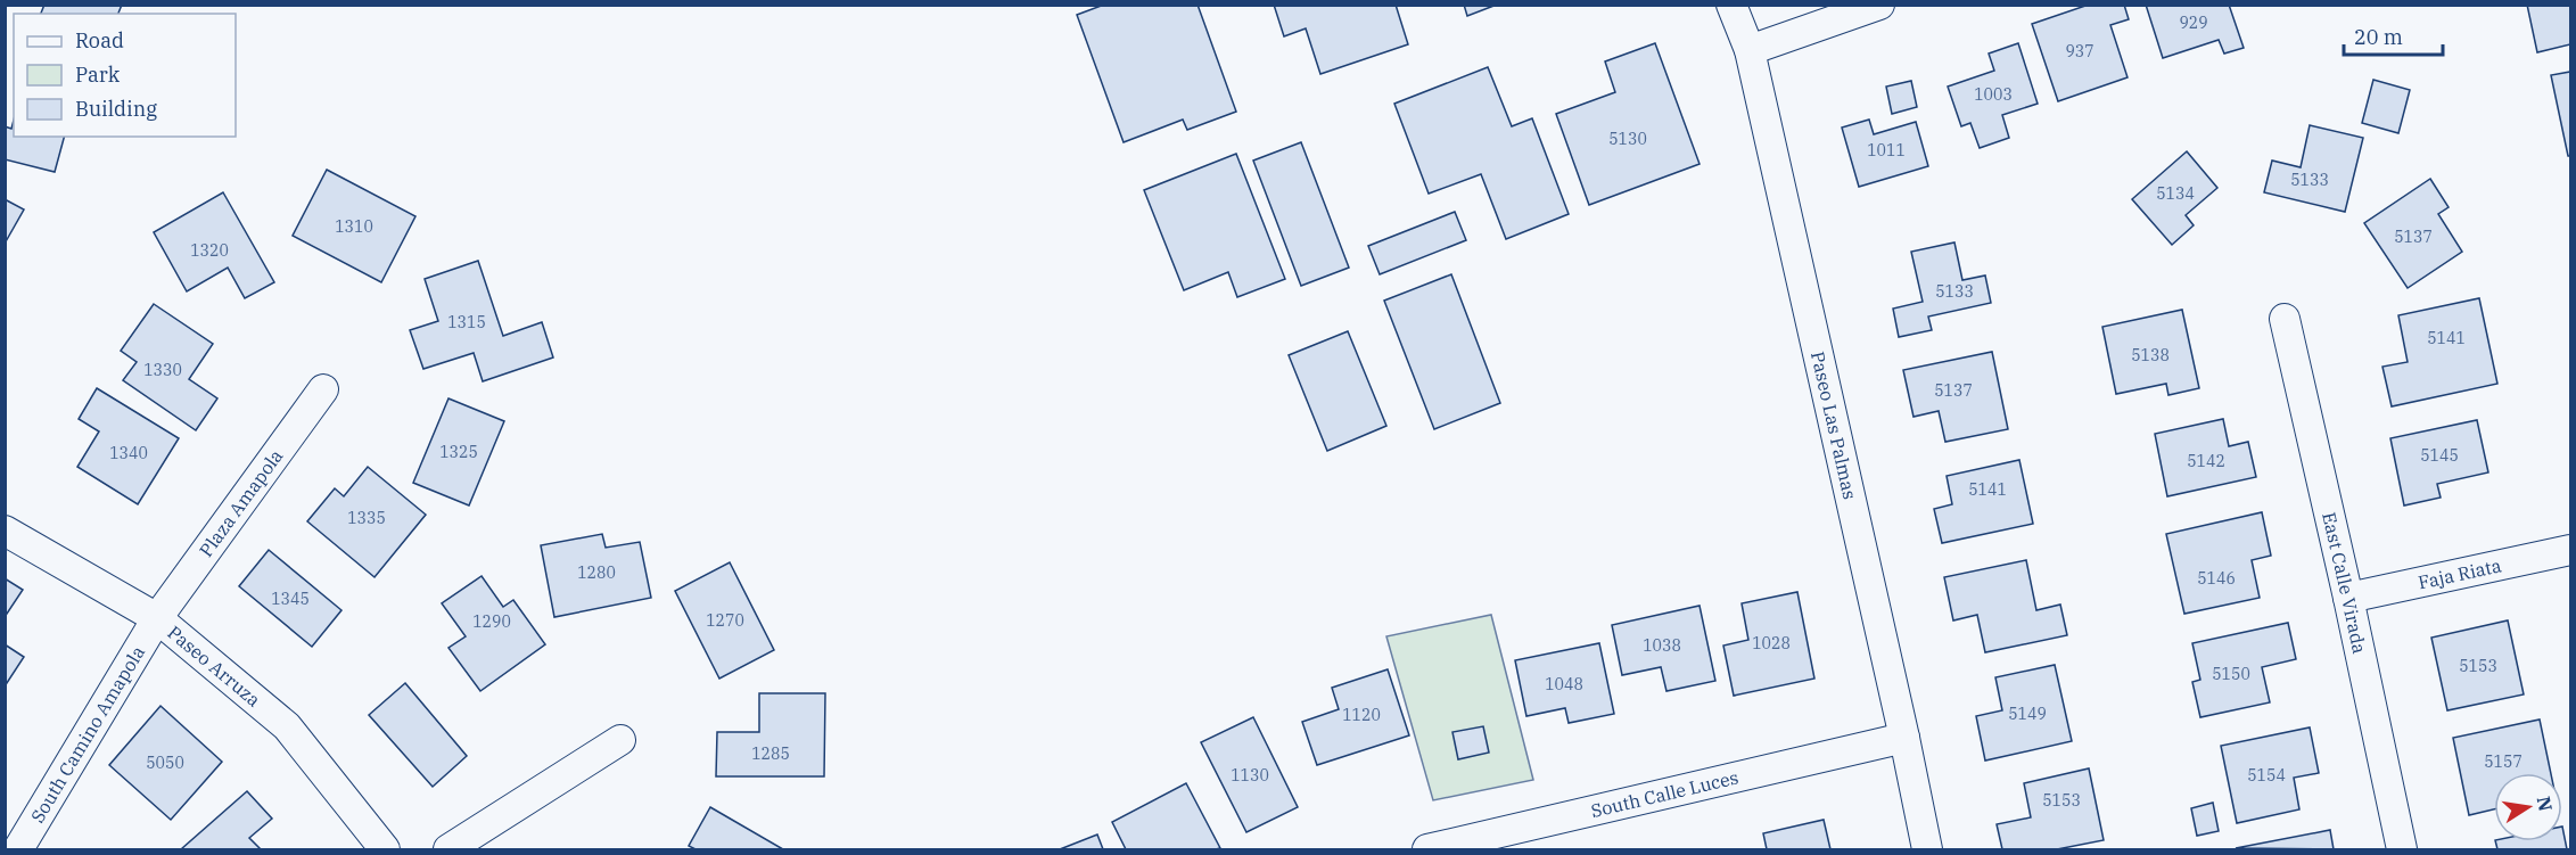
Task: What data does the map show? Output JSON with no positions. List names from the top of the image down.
{
  "streets": {
    "street": [
      "Paseo Las Palmas",
      "Plaza Amapola",
      "Faja Riata",
      "East Calle Virada",
      "Paseo Arruza",
      "South Camino Amapola",
      "South Calle Luces"
    ]
  },
  "crossings": [
    ["Paseo Las Palmas", "South Calle Luces"],
    ["Plaza Amapola", "Paseo Arruza"],
    ["Plaza Amapola", "South Camino Amapola"],
    ["Faja Riata", "East Calle Virada"],
    ["Paseo Arruza", "South Camino Amapola"]
  ],
  "house_numbers": [
    "929",
    "937",
    "1003",
    "5130",
    "1011",
    "5133",
    "5134",
    "1310",
    "5137",
    "1320",
    "5133",
    "1315",
    "5141",
    "5138",
    "1330",
    "5137",
    "1325",
    "1340",
    "5145",
    "5142",
    "5141",
    "1335",
    "1280",
    "5146",
    "1345",
    "1270",
    "1290",
    "1028",
    "1038",
    "5153",
    "5150",
    "1048",
    "5149",
    "1120",
    "1285",
    "5157",
    "5050",
    "1130",
    "5154",
    "5153"
  ],
  "legend": ["Road", "Park", "Building"],
  "scale_bar": "20 m",
  "north": "right"
}
